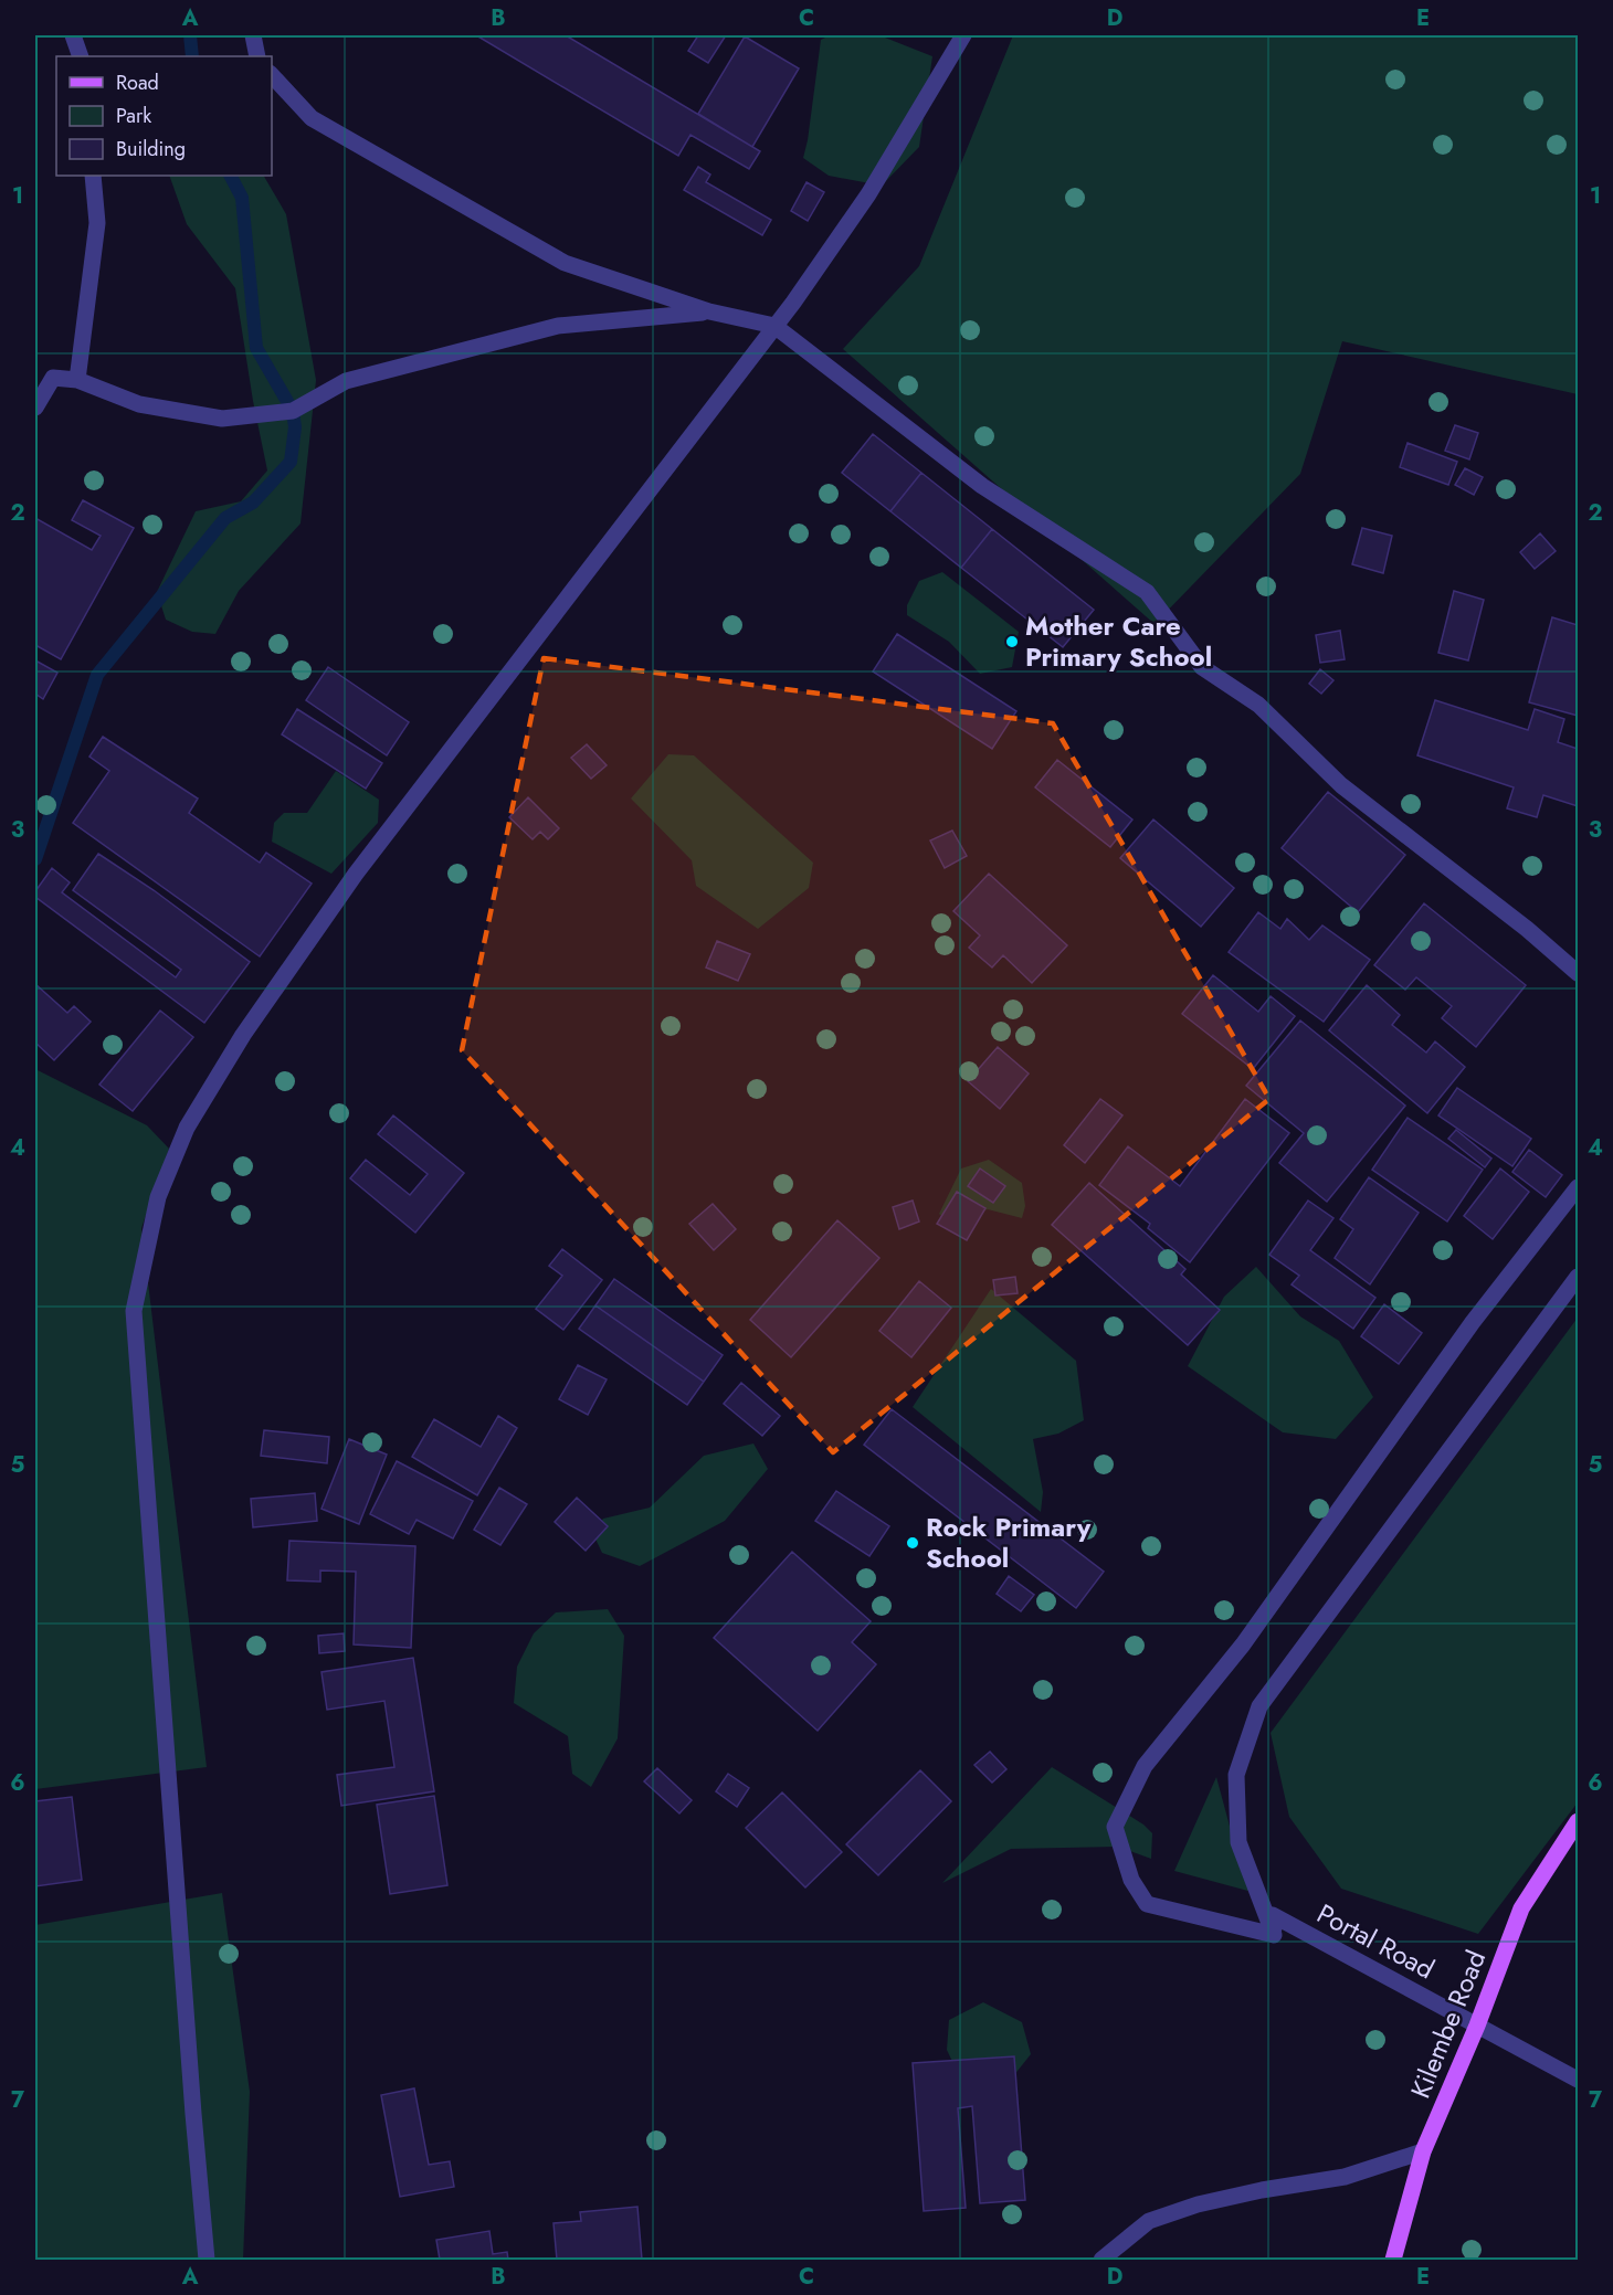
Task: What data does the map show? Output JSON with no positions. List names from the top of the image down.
{
  "streets": {
    "main road": ["Kilembe Road"],
    "street": ["Portal Road"]
  },
  "crossings": [
    ["Portal Road", "Kilembe Road"]
  ],
  "places": ["Mother Care Primary School", "Rock Primary School"],
  "legend": ["Road", "Park", "Building"],
  "grid": {
    "columns": [
      "A",
      "B",
      "C",
      "D",
      "E"
    ],
    "rows": [
      "1",
      "2",
      "3",
      "4",
      "5",
      "6",
      "7"
    ]
  }
}
